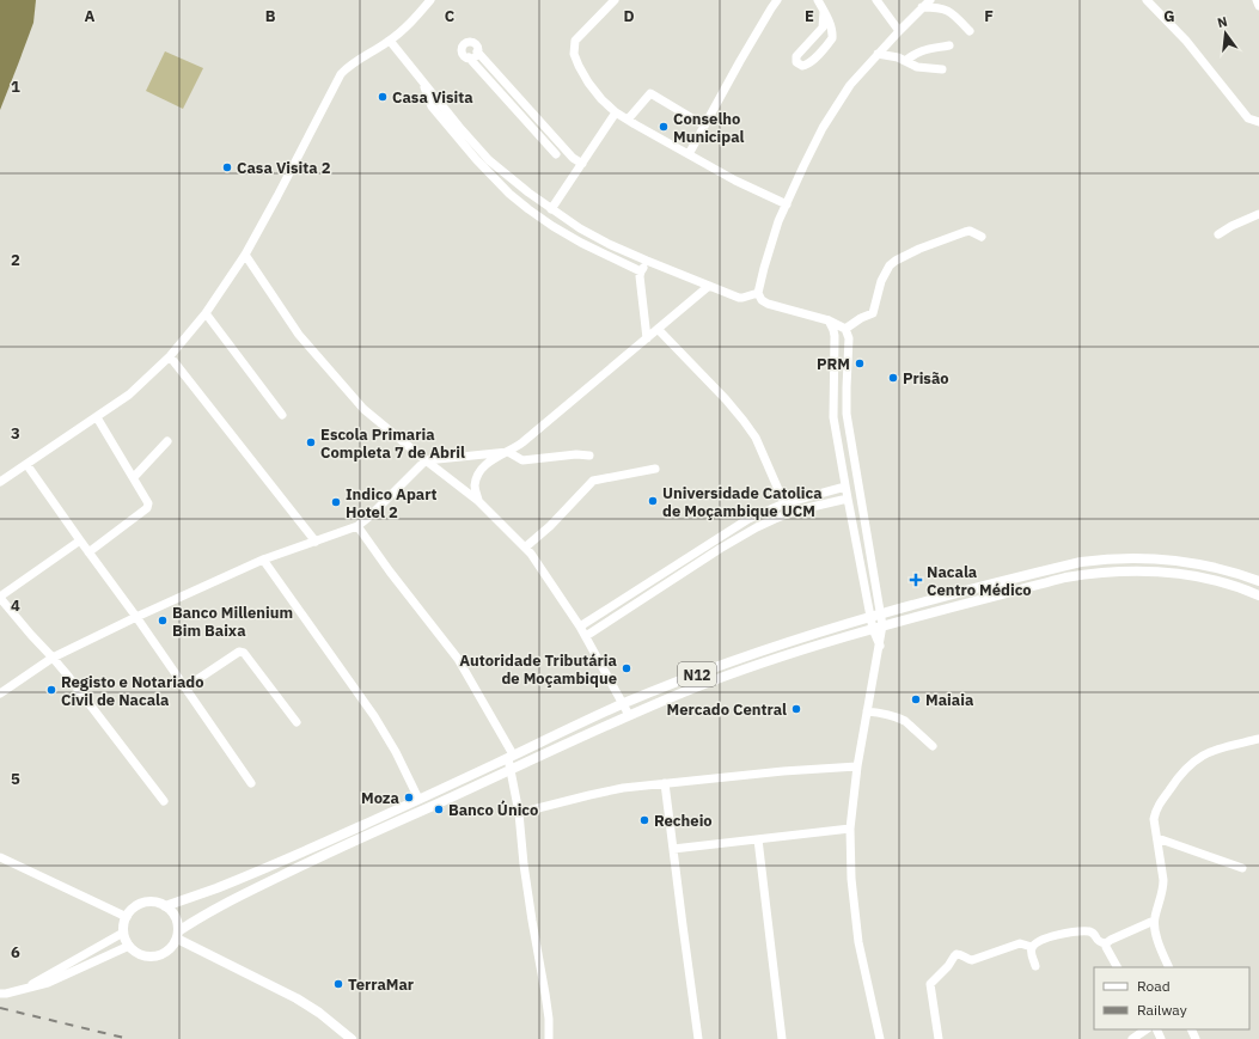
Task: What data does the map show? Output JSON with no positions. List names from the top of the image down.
{
  "streets": {
    "main road": ["N12"]
  },
  "places": {
    "other": [
      "Casa Visita",
      "Conselho Municipal",
      "Casa Visita 2",
      "PRM",
      "Prisão",
      "Escola Primaria Completa 7 de Abril",
      "Universidade Catolica de Moçambique UCM",
      "Indico Apart Hotel 2",
      "Banco Millenium Bim Baixa",
      "Autoridade Tributária de Moçambique",
      "Registo e Notariado Civil de Nacala",
      "Maiaia",
      "Mercado Central",
      "Moza",
      "Banco Único",
      "Recheio",
      "TerraMar"
    ],
    "health": ["Nacala Centro Médico"]
  },
  "legend": ["Road", "Railway"],
  "north": "top",
  "grid": {
    "columns": [
      "A",
      "B",
      "C",
      "D",
      "E",
      "F",
      "G"
    ],
    "rows": [
      "1",
      "2",
      "3",
      "4",
      "5",
      "6"
    ]
  }
}
